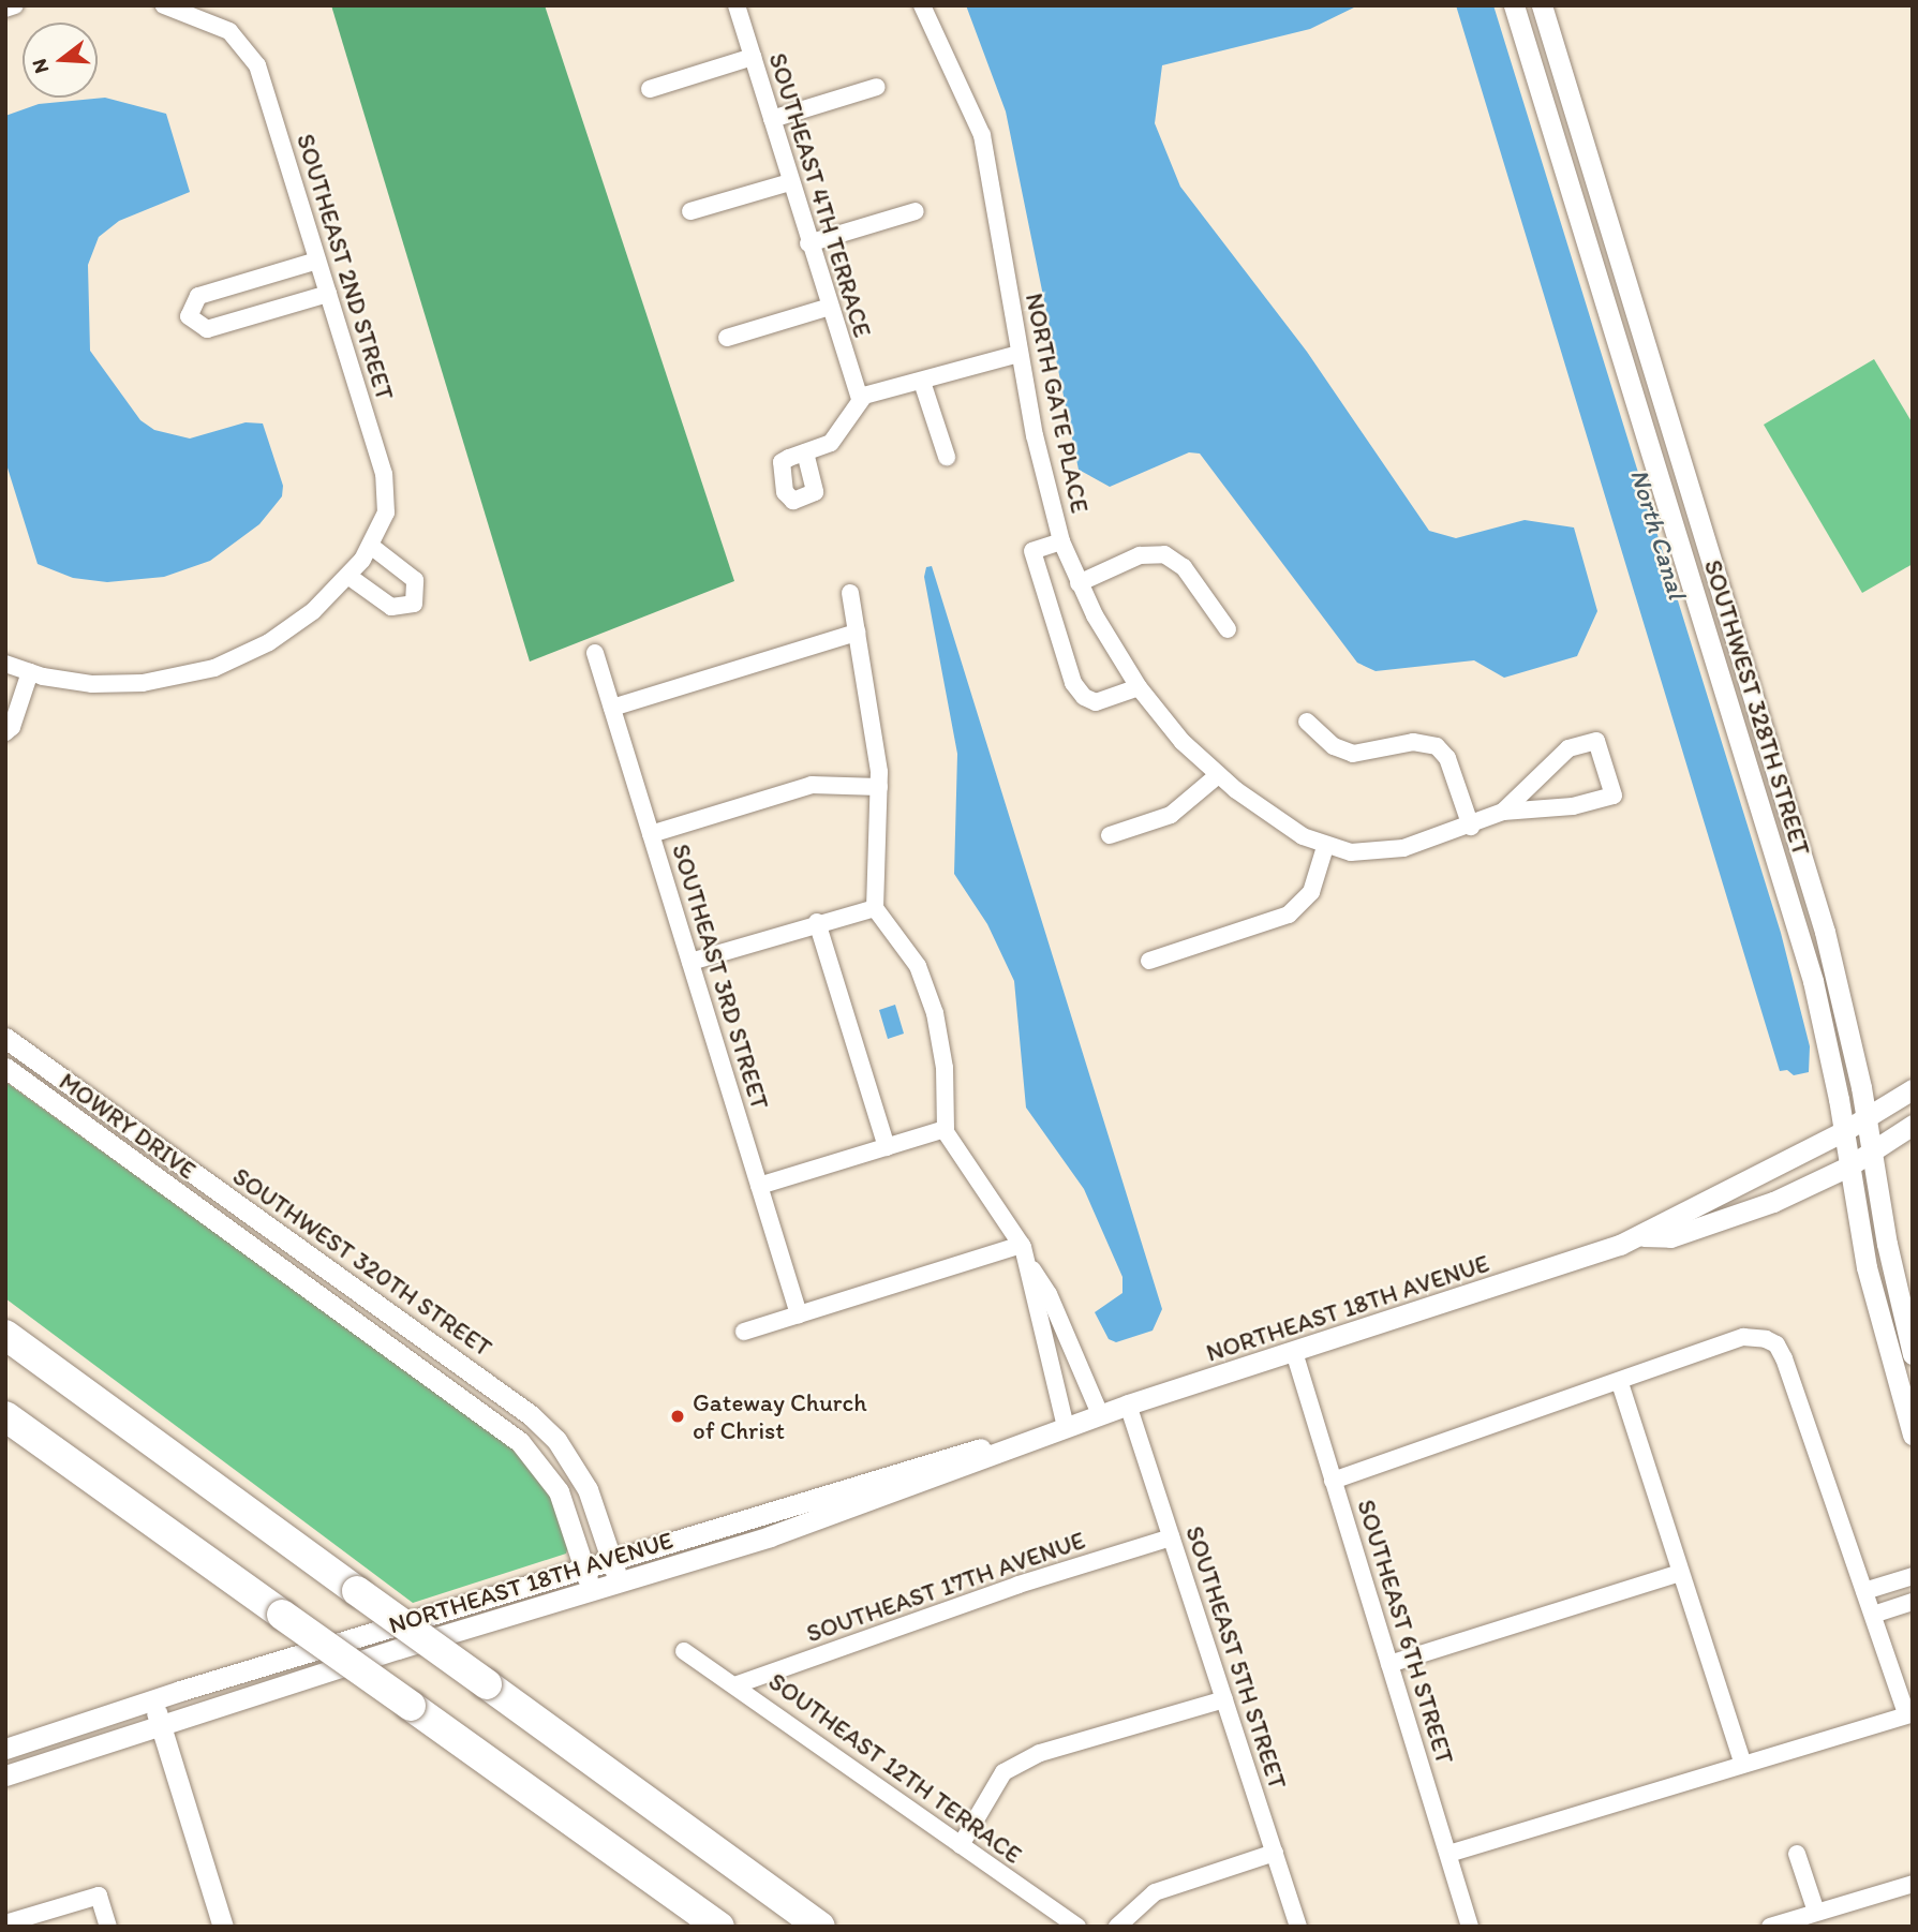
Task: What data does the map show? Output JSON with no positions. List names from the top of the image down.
{
  "streets": {
    "street": [
      "SOUTHEAST 4TH TERRACE",
      "SOUTHEAST 2ND STREET",
      "NORTH GATE PLACE",
      "SOUTHWEST 328TH STREET",
      "SOUTHEAST 3RD STREET",
      "MOWRY DRIVE",
      "SOUTHWEST 320TH STREET",
      "NORTHEAST 18TH AVENUE",
      "SOUTHEAST 17TH AVENUE",
      "SOUTHEAST 6TH STREET",
      "SOUTHEAST 5TH STREET",
      "SOUTHEAST 12TH TERRACE"
    ]
  },
  "crossings": [
    ["SOUTHWEST 328TH STREET", "NORTHEAST 18TH AVENUE"],
    ["MOWRY DRIVE", "NORTHEAST 18TH AVENUE"],
    ["SOUTHWEST 320TH STREET", "NORTHEAST 18TH AVENUE"],
    ["NORTHEAST 18TH AVENUE", "SOUTHEAST 6TH STREET"],
    ["NORTHEAST 18TH AVENUE", "SOUTHEAST 5TH STREET"],
    ["SOUTHEAST 17TH AVENUE", "SOUTHEAST 5TH STREET"],
    ["SOUTHEAST 17TH AVENUE", "SOUTHEAST 12TH TERRACE"]
  ],
  "water": ["North Canal"],
  "places": ["Gateway Church of Christ"],
  "north": "left"
}
